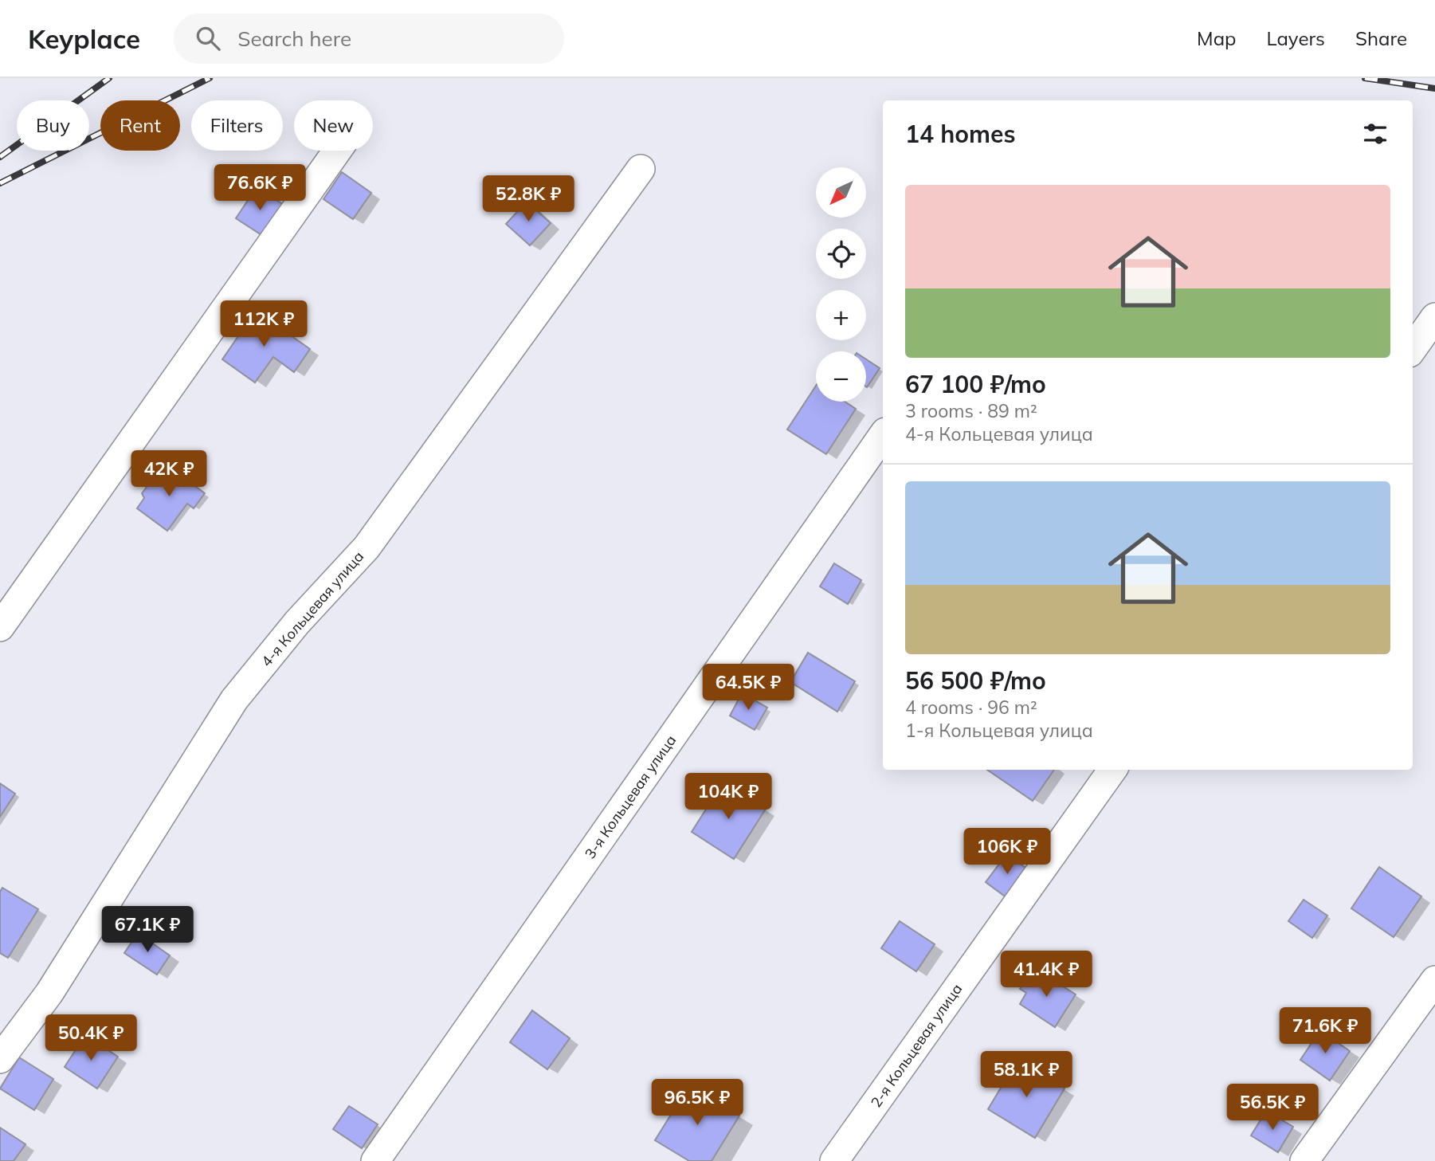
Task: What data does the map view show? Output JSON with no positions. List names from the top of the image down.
{
  "streets": {
    "street": ["4-я Кольцевая улица", "3-я Кольцевая улица", "2-я Кольцевая улица"]
  },
  "north": "bottom left",
  "page": {
    "header": "Keyplace",
    "search": "Search here",
    "nav": ["Map", "Layers", "Share"],
    "chip": [
      "Buy",
      "Rent",
      "Filters",
      "New"
    ],
    "heading": "14 homes",
    "price": [
      "76.6K ₽",
      "52.8K ₽",
      "112K ₽",
      "42K ₽",
      "64.5K ₽",
      "104K ₽",
      "106K ₽",
      "67.1K ₽",
      "41.4K ₽",
      "71.6K ₽",
      "50.4K ₽",
      "58.1K ₽",
      "96.5K ₽",
      "56.5K ₽"
    ],
    "map_buttons": ["+", "−"],
    "list": [
      {
        "name": "67 100 ₽/mo",
        "note": "3 rooms · 89 m² · 4-я Кольцевая улица"
      },
      {
        "name": "56 500 ₽/mo",
        "note": "4 rooms · 96 m² · 1-я Кольцевая улица"
      }
    ]
  }
}
